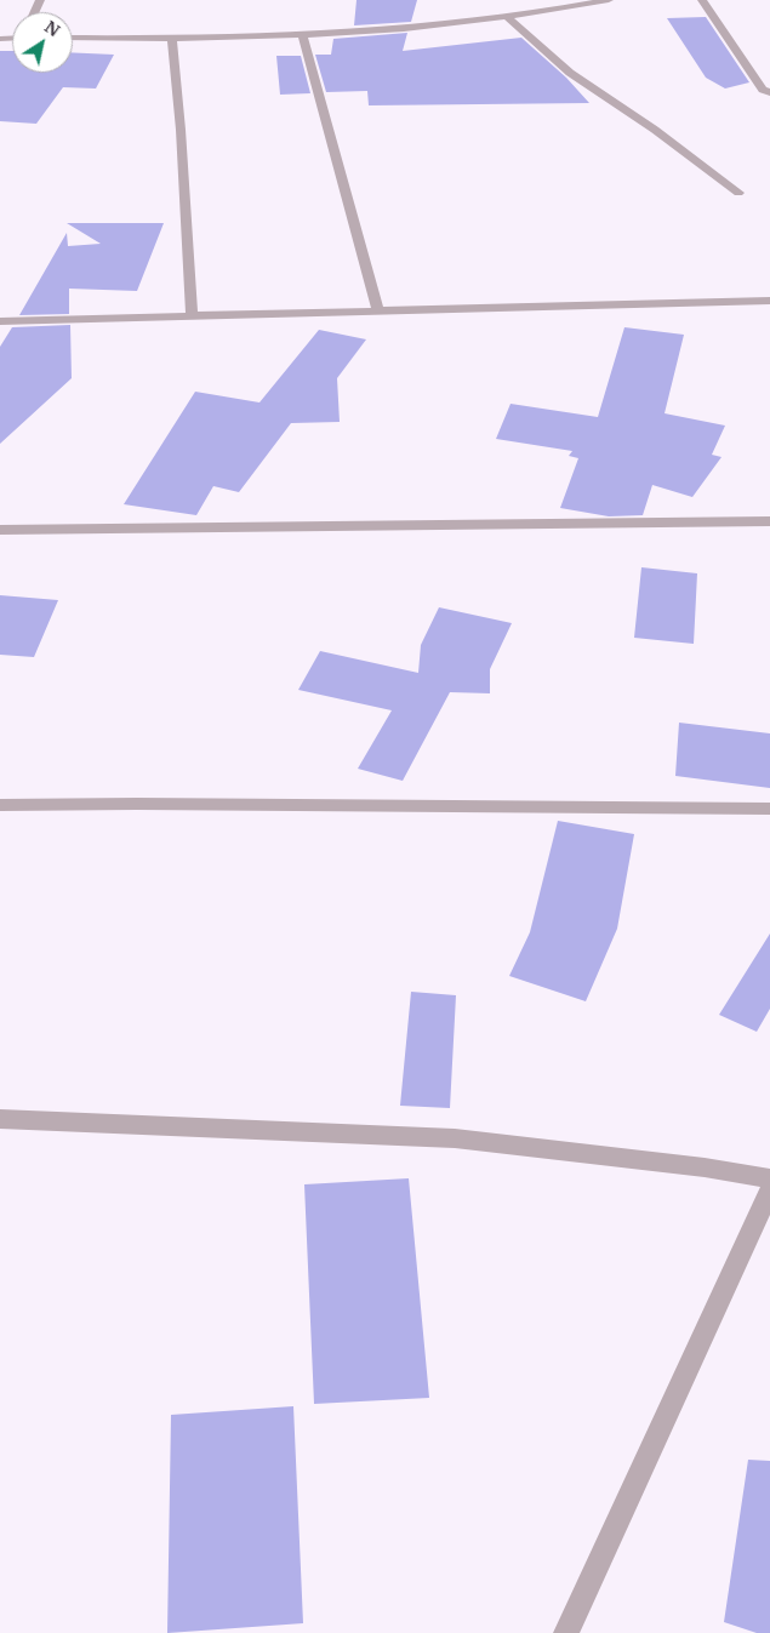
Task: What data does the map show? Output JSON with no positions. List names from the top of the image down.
{
  "north": "top right"
}
